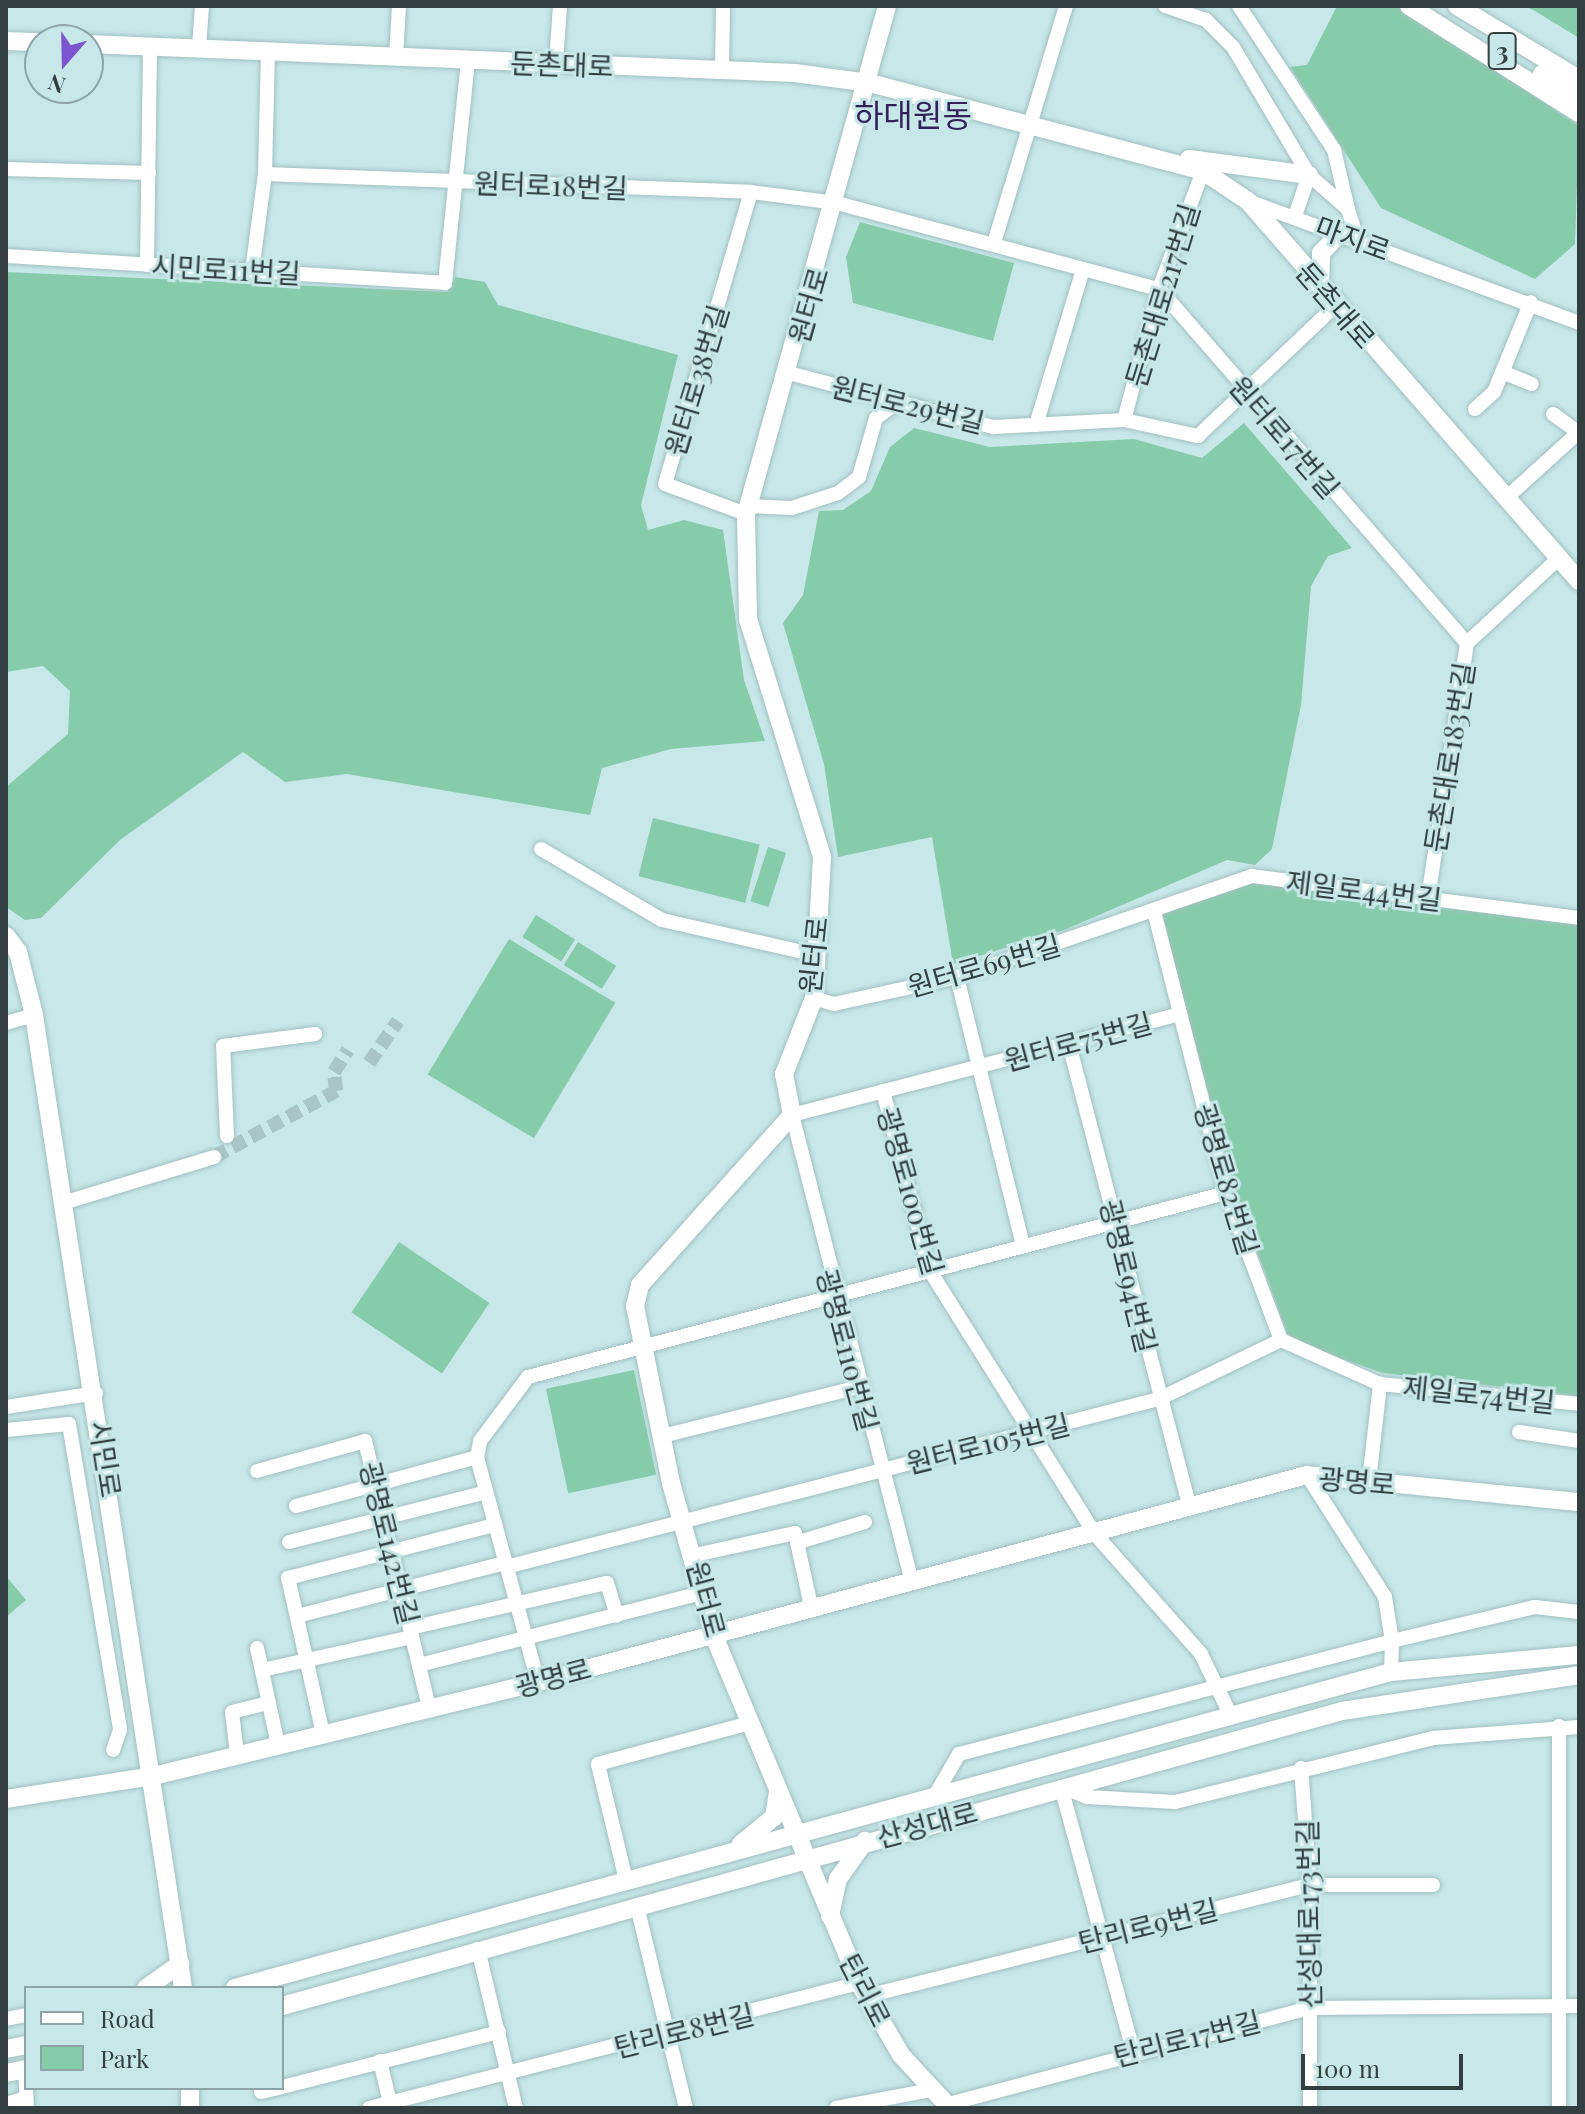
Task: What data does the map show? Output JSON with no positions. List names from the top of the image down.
{
  "streets": {
    "main road": [
      "3",
      "둔촌대로",
      "원터로",
      "시민로",
      "광명로",
      "산성대로",
      "탄리로"
    ],
    "street": [
      "원터로18번길",
      "마지로",
      "시민로11번길",
      "둔촌대로217번길",
      "원터로38번길",
      "원터로29번길",
      "원터로17번길",
      "둔촌대로183번길",
      "제일로44번길",
      "원터로69번길",
      "원터로75번길",
      "광명로82번길",
      "광명로100번길",
      "광명로94번길",
      "광명로110번길",
      "제일로74번길",
      "원터로105번길",
      "광명로142번길",
      "산성대로173번길",
      "탄리로9번길",
      "탄리로8번길",
      "탄리로17번길"
    ]
  },
  "crossings": [
    ["둔촌대로", "둔촌대로217번길"],
    ["둔촌대로", "원터로"],
    ["둔촌대로", "둔촌대로183번길"],
    ["원터로18번길", "시민로11번길"],
    ["원터로18번길", "원터로"],
    ["원터로18번길", "원터로38번길"],
    ["둔촌대로217번길", "원터로29번길"],
    ["둔촌대로217번길", "원터로17번길"],
    ["원터로", "원터로38번길"],
    ["원터로", "원터로29번길"],
    ["원터로", "원터로69번길"],
    ["원터로", "원터로75번길"],
    ["원터로", "광명로110번길"],
    ["원터로", "원터로105번길"],
    ["원터로", "광명로"],
    ["원터로", "산성대로"],
    ["원터로", "탄리로"],
    ["원터로29번길", "원터로17번길"],
    ["원터로17번길", "둔촌대로183번길"],
    ["둔촌대로183번길", "제일로44번길"],
    ["제일로44번길", "원터로69번길"],
    ["제일로44번길", "광명로82번길"],
    ["원터로69번길", "원터로75번길"],
    ["원터로69번길", "광명로82번길"],
    ["원터로75번길", "광명로82번길"],
    ["원터로75번길", "광명로100번길"],
    ["원터로75번길", "광명로94번길"],
    ["원터로75번길", "광명로110번길"],
    ["광명로82번길", "원터로105번길"],
    ["광명로100번길", "원터로105번길"],
    ["광명로100번길", "광명로"],
    ["광명로94번길", "원터로105번길"],
    ["광명로94번길", "광명로"],
    ["광명로110번길", "원터로105번길"],
    ["광명로110번길", "광명로"],
    ["원터로105번길", "광명로142번길"],
    ["시민로", "광명로"],
    ["광명로", "광명로142번길"],
    ["산성대로", "탄리로"],
    ["산성대로173번길", "탄리로9번길"],
    ["산성대로173번길", "탄리로17번길"],
    ["탄리로9번길", "탄리로"],
    ["탄리로9번길", "탄리로8번길"],
    ["탄리로", "탄리로8번길"],
    ["탄리로", "탄리로17번길"]
  ],
  "districts": ["하대원동"],
  "legend": ["Road", "Park"],
  "scale_bar": "100 m",
  "north": "bottom"
}
